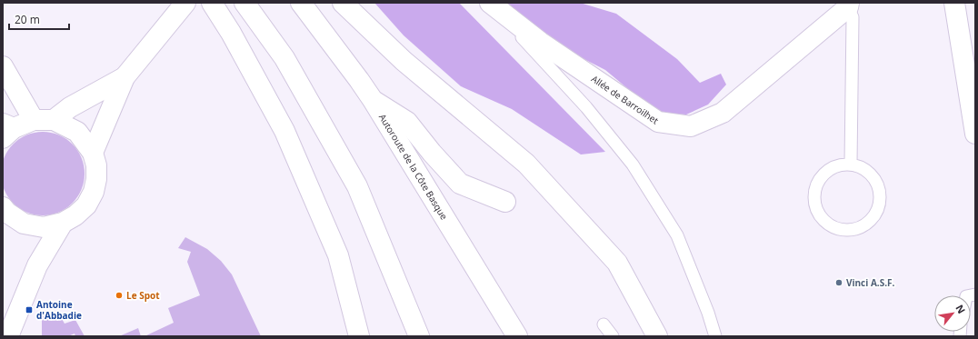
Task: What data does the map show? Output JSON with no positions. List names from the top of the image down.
{
  "streets": {
    "main road": ["Allée de Barroilhet", "Autoroute de la Côte Basque"]
  },
  "places": {
    "other": ["Vinci A.S.F.", "Le Spot"],
    "transit": ["Antoine d'Abbadie"]
  },
  "scale_bar": "20 m",
  "north": "top right"
}
